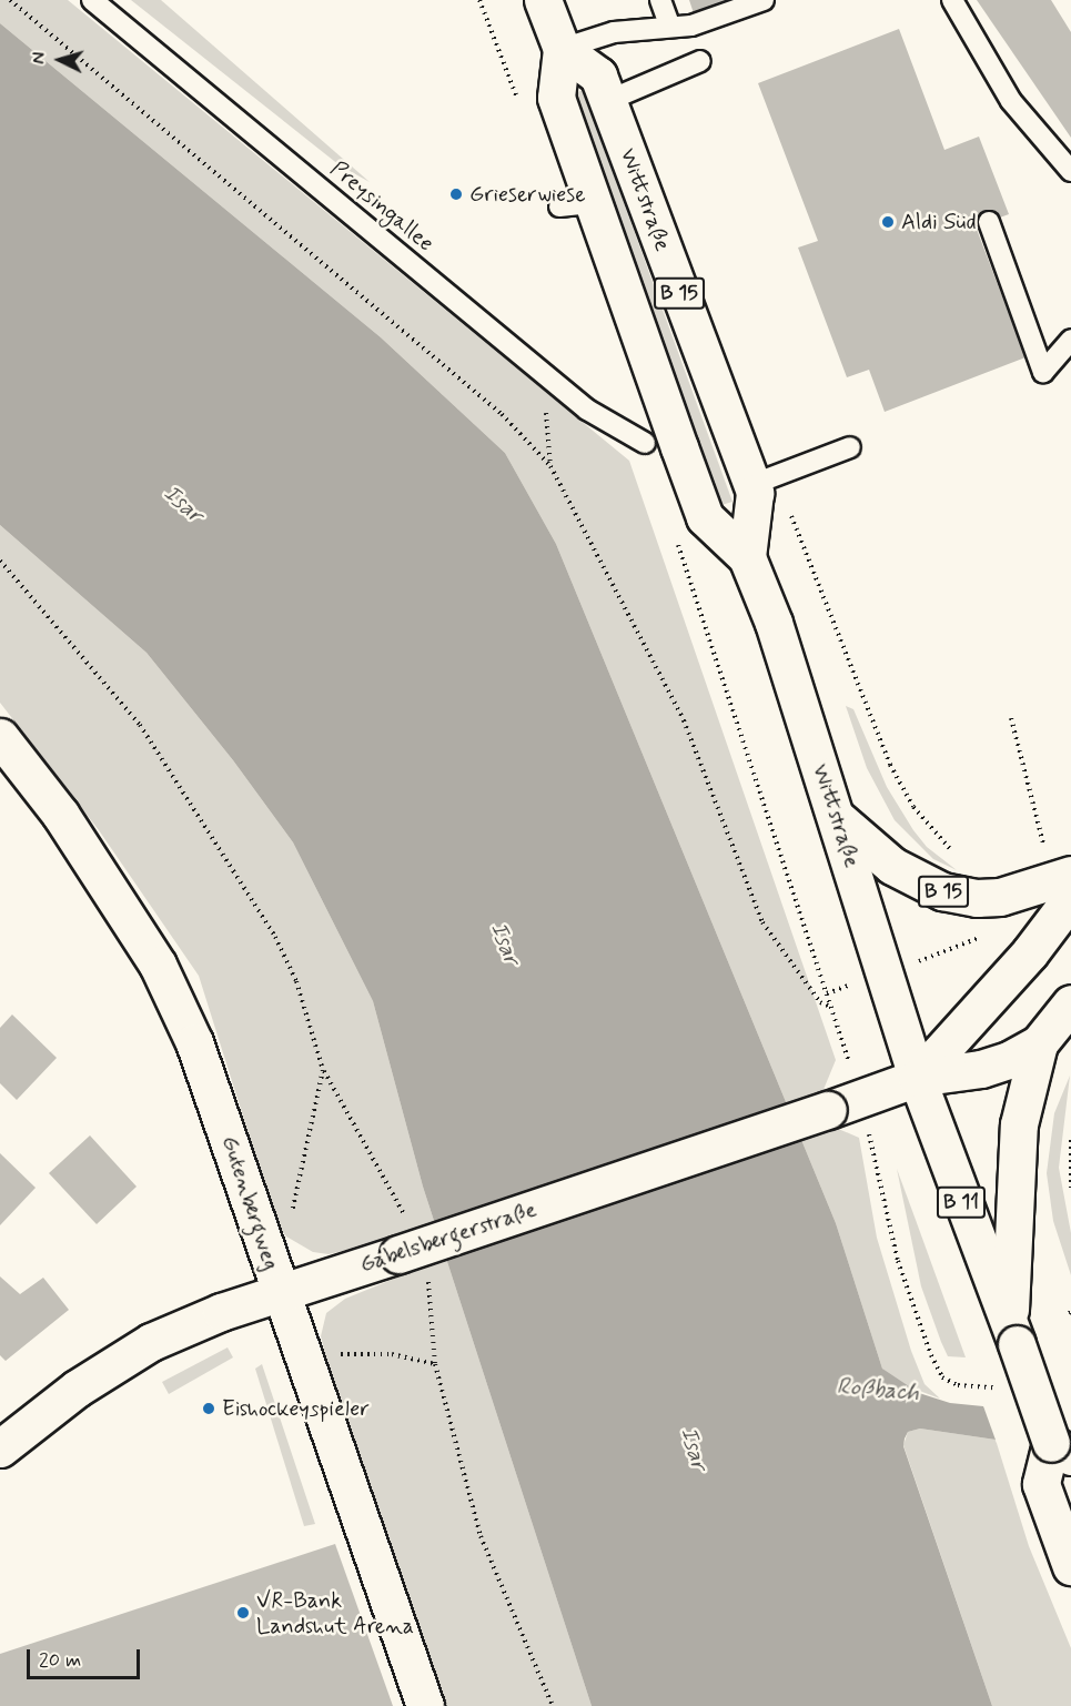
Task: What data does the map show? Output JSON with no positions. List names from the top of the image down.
{
  "streets": {
    "main road": [
      "Wittstraße",
      "B 15",
      "B 11",
      "Gutenbergweg",
      "Gabelsbergerstraße"
    ],
    "lane": ["Preysingallee"]
  },
  "crossings": [
    ["Wittstraße", "B 15"],
    ["Wittstraße", "B 11"],
    ["Wittstraße", "Gabelsbergerstraße"],
    ["B 11", "Gabelsbergerstraße"],
    ["Gutenbergweg", "Gabelsbergerstraße"]
  ],
  "water": ["Isar", "Roßbach"],
  "places": [
    "Grieserwiese",
    "Aldi Süd",
    "Eishockeyspieler",
    "VR-Bank Landshut Arena"
  ],
  "scale_bar": "20 m",
  "north": "left"
}
